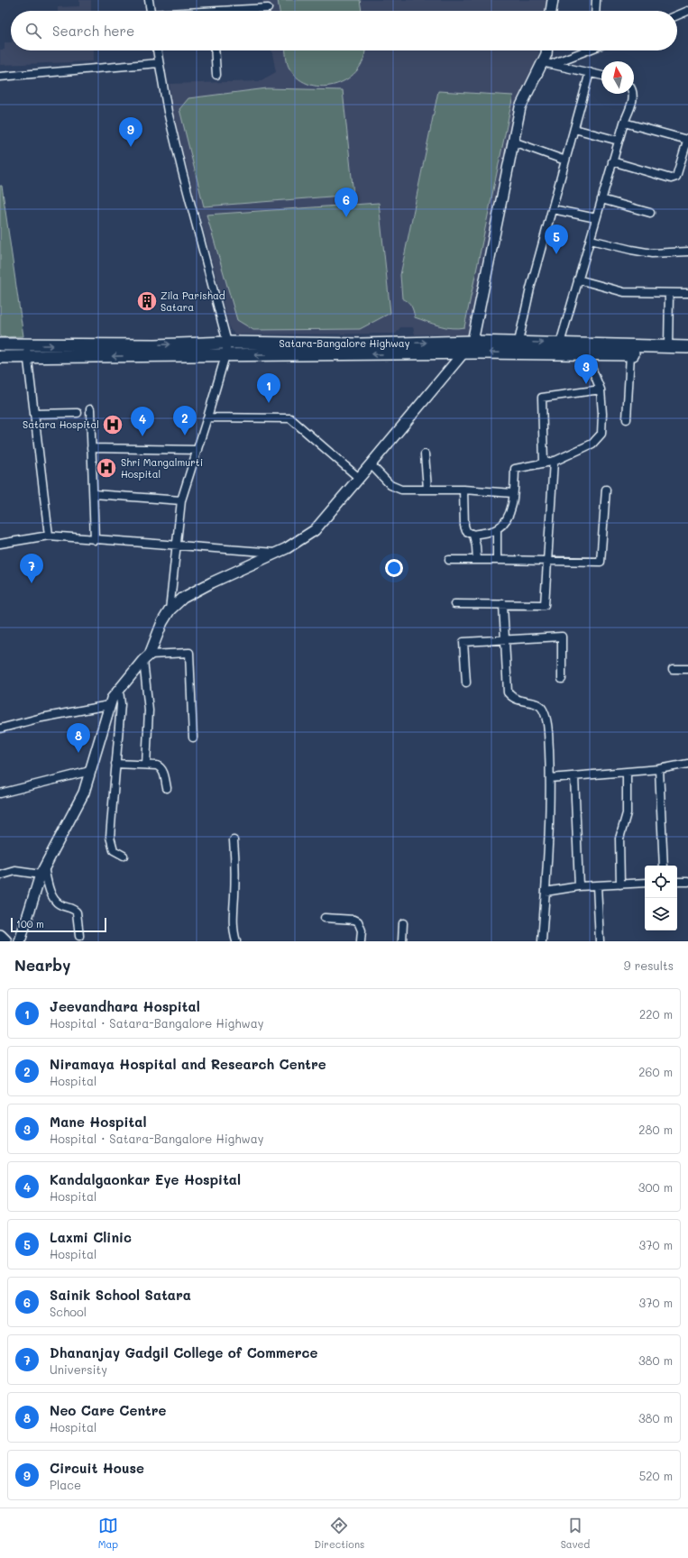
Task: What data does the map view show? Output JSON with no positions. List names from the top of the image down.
{
  "streets": {
    "main road": ["Satara-Bangalore Highway"]
  },
  "places": {
    "building": ["Zila Parishad Satara"],
    "hospital": ["Satara Hospital", "Shri Mangalmurti Hospital"]
  },
  "scale_bar": "100 m",
  "north": "top",
  "page": {
    "search": "Search here",
    "pins": [
      "9",
      "6",
      "5",
      "3",
      "1",
      "2",
      "4",
      "7",
      "8"
    ],
    "scale": "100 m",
    "heading": ["Nearby", "9 results"],
    "list": [
      {
        "mark": "1",
        "name": "Jeevandhara Hospital",
        "note": "Hospital · Satara-Bangalore Highway",
        "value": "220 m"
      },
      {
        "mark": "2",
        "name": "Niramaya Hospital and Research Centre",
        "note": "Hospital",
        "value": "260 m"
      },
      {
        "mark": "3",
        "name": "Mane Hospital",
        "note": "Hospital · Satara-Bangalore Highway",
        "value": "280 m"
      },
      {
        "mark": "4",
        "name": "Kandalgaonkar Eye Hospital",
        "note": "Hospital",
        "value": "300 m"
      },
      {
        "mark": "5",
        "name": "Laxmi Clinic",
        "note": "Hospital",
        "value": "370 m"
      },
      {
        "mark": "6",
        "name": "Sainik School Satara",
        "note": "School",
        "value": "370 m"
      },
      {
        "mark": "7",
        "name": "Dhananjay Gadgil College of Commerce",
        "note": "University",
        "value": "380 m"
      },
      {
        "mark": "8",
        "name": "Neo Care Centre",
        "note": "Hospital",
        "value": "380 m"
      },
      {
        "mark": "9",
        "name": "Circuit House",
        "note": "Place",
        "value": "520 m"
      }
    ],
    "nav": ["Map", "Directions", "Saved"]
  }
}
